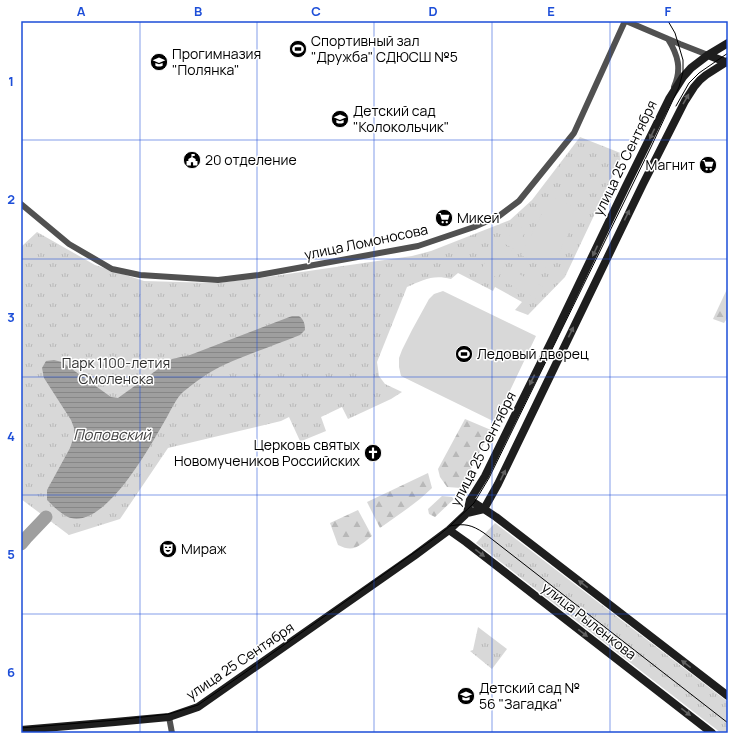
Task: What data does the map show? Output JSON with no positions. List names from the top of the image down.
{
  "streets": {
    "main road": ["улица 25 Сентября", "улица Рыленкова"],
    "street": ["улица Ломоносова"]
  },
  "crossings": [
    ["улица 25 Сентября", "улица Рыленкова"]
  ],
  "water": ["Поповский"],
  "parks": ["Парк 1100-летия Смоленска"],
  "places": {
    "sports": ["Спортивный зал \"Дружба\" СДЮСШ №5", "Ледовый дворец"],
    "school or university": ["Прогимназия \"Полянка\"", "Детский сад \"Колокольчик\"", "Детский сад № 56 \"Загадка\""],
    "public building": ["20 отделение"],
    "supermarket": ["Магнит", "Микей"],
    "church": ["Церковь святых Новомучеников Российских"],
    "theatre": ["Мираж"]
  },
  "grid": {
    "columns": [
      "A",
      "B",
      "C",
      "D",
      "E",
      "F"
    ],
    "rows": [
      "1",
      "2",
      "3",
      "4",
      "5",
      "6"
    ]
  }
}
